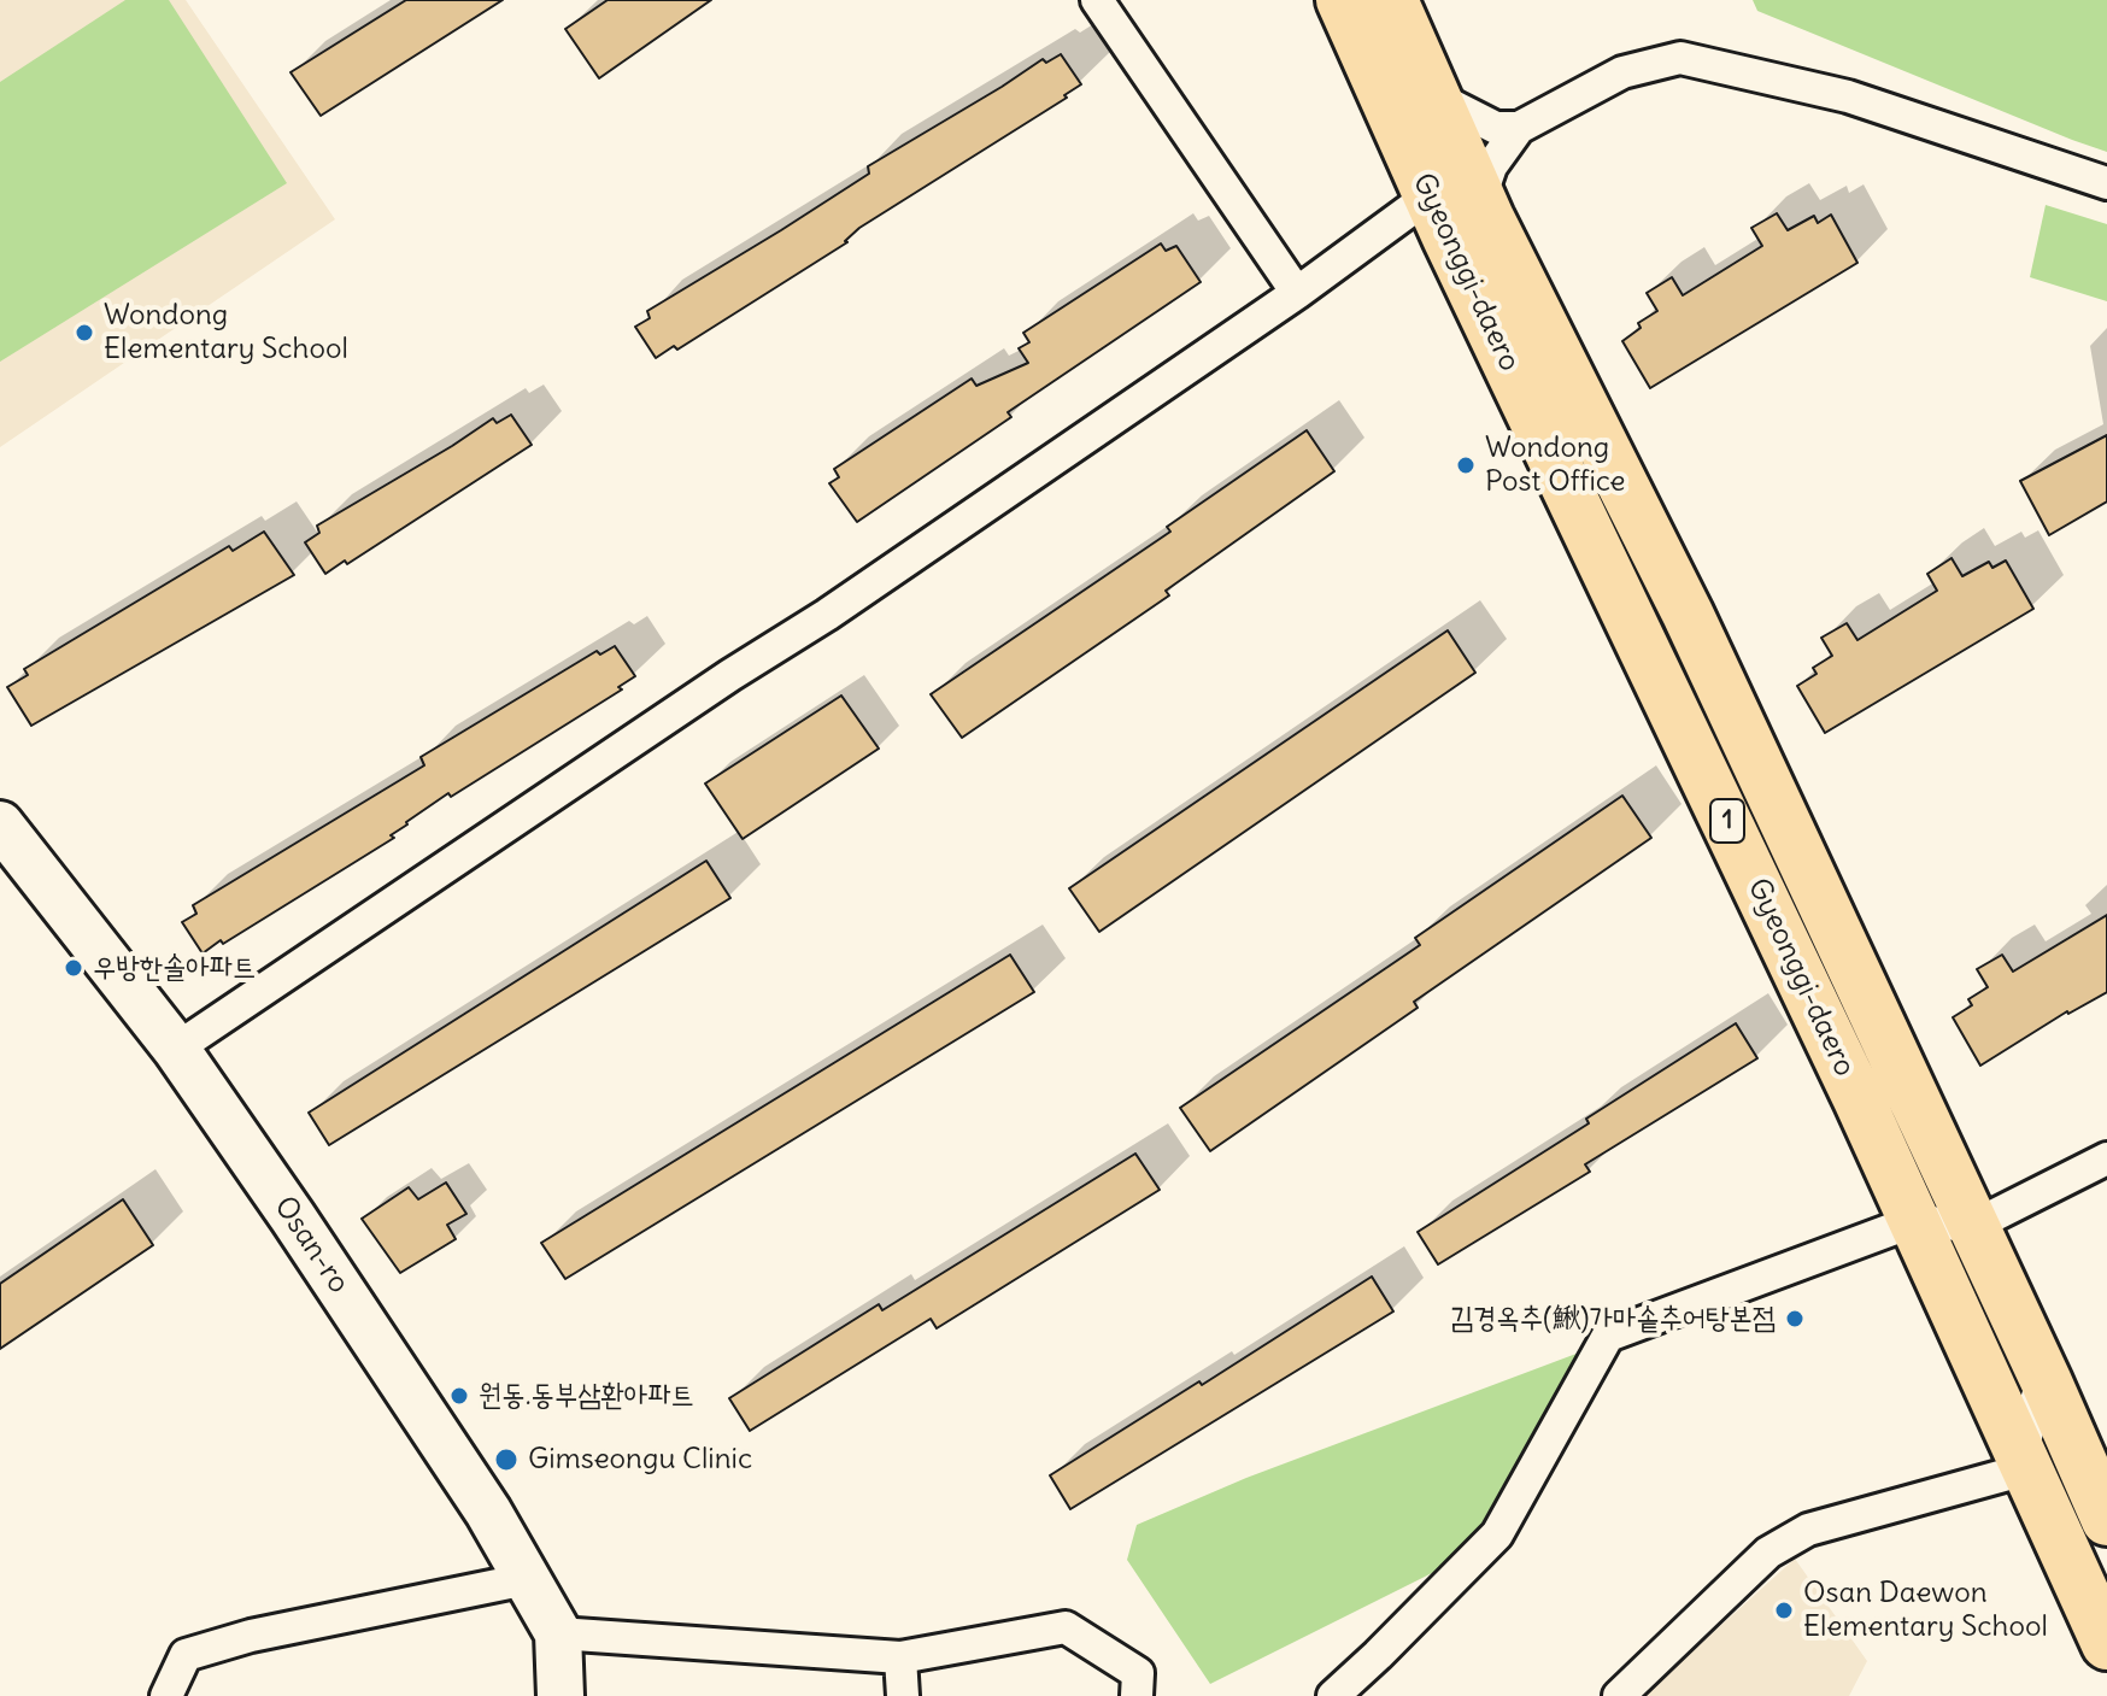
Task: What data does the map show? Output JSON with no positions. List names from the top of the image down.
{
  "streets": {
    "main road": ["Gyeonggi-daero", "1"],
    "street": ["Osan-ro"]
  },
  "places": [
    "Wondong Elementary School",
    "Wondong Post Office",
    "우방한솔아파트",
    "김경옥추(鰍)가마솥추어탕본점",
    "원동.동부삼환아파트",
    "Gimseongu Clinic",
    "Osan Daewon Elementary School"
  ]
}
